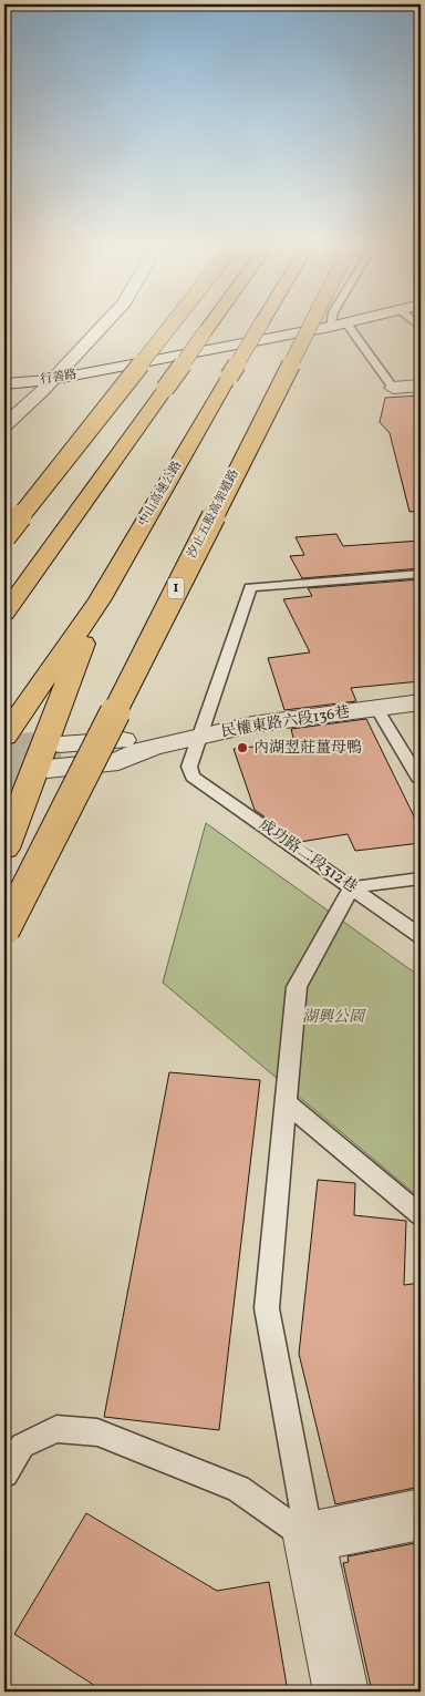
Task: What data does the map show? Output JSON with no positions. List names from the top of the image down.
{
  "streets": {
    "highway": ["中山高速公路", "汐止五股高架道路", "1"],
    "street": ["行善路", "民權東路六段136巷"],
    "lane": ["成功路二段312巷"]
  },
  "crossings": [
    ["民權東路六段136巷", "成功路二段312巷"]
  ],
  "parks": ["湖興公園"],
  "places": ["內湖翌莊薑母鴨"]
}
